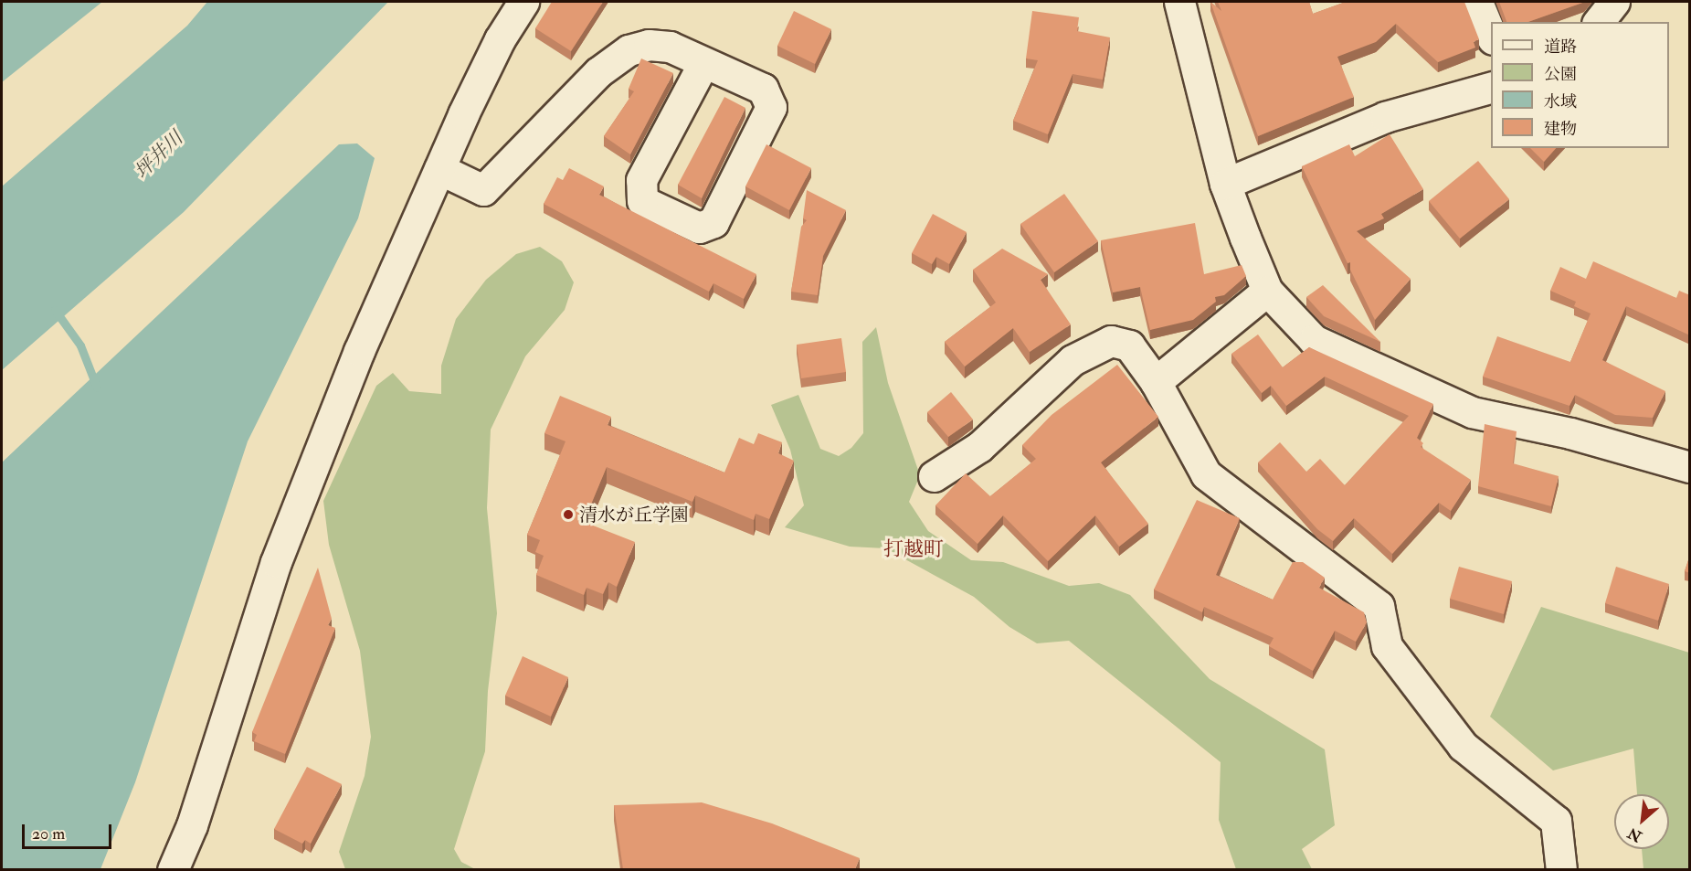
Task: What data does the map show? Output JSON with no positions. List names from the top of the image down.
{
  "districts": ["打越町"],
  "water": ["坪井川"],
  "places": ["清水が丘学園"],
  "legend": [
    "道路",
    "公園",
    "水域",
    "建物"
  ],
  "scale_bar": "20 m",
  "north": "bottom left"
}
